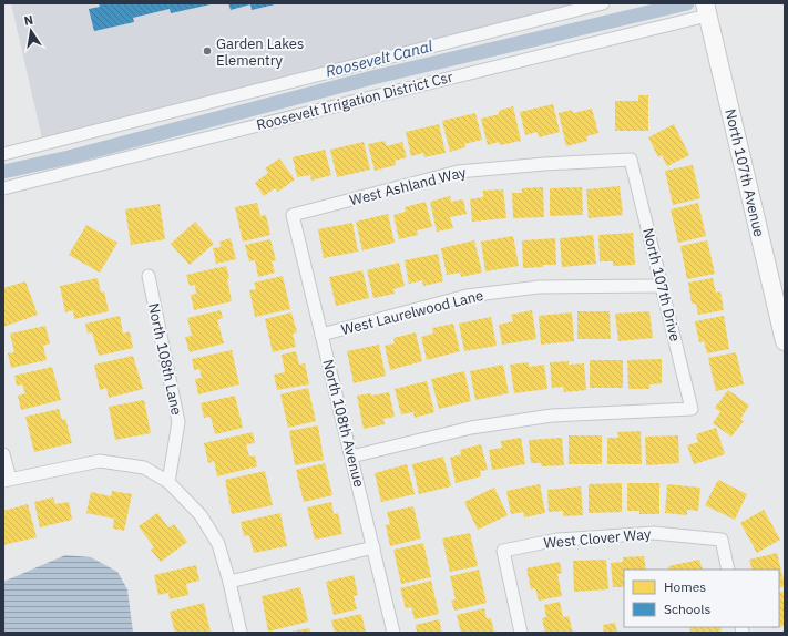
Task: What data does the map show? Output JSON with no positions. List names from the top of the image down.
{
  "streets": {
    "main road": ["North 107th Avenue"],
    "street": [
      "Roosevelt Irrigation District Csr",
      "West Ashland Way",
      "North 107th Drive",
      "West Laurelwood Lane",
      "North 108th Lane",
      "North 108th Avenue",
      "West Clover Way"
    ]
  },
  "crossings": [
    ["Roosevelt Irrigation District Csr", "North 107th Avenue"],
    ["West Ashland Way", "North 107th Drive"],
    ["West Ashland Way", "North 108th Avenue"],
    ["North 107th Drive", "West Laurelwood Lane"],
    ["North 107th Drive", "North 108th Avenue"],
    ["West Laurelwood Lane", "North 108th Avenue"]
  ],
  "water": ["Roosevelt Canal"],
  "places": ["Garden Lakes Elementry"],
  "legend": ["Homes", "Schools"],
  "north": "top"
}
